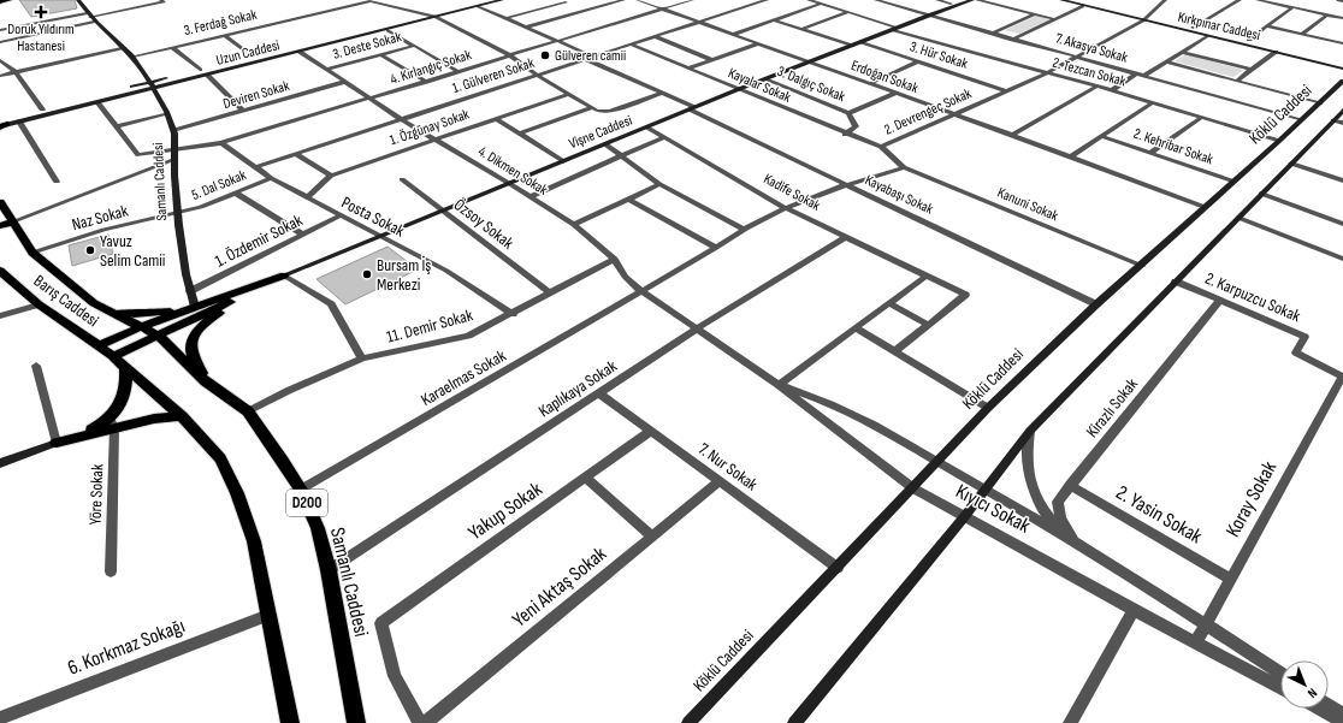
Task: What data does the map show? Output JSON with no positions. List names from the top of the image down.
{
  "streets": {
    "main road": [
      "Kırkpınar Caddesi",
      "Uzun Caddesi",
      "Köklü Caddesi",
      "Vişne Caddesi",
      "Samanlı Caddesi",
      "Barış Caddesi",
      "D200"
    ],
    "street": [
      "3. Ferdağ Sokak",
      "3. Deste Sokak",
      "7. Akasya Sokak",
      "3. Hür Sokak",
      "4. Kırlangıç Sokak",
      "2. Tezcan Sokak",
      "1. Gülveren Sokak",
      "Erdoğan Sokak",
      "3. Dalgıç Sokak",
      "Kayalar Sokak",
      "Deviren Sokak",
      "2. Devrengeç Sokak",
      "1. Özgünay Sokak",
      "2. Kehribar Sokak",
      "4. Dikmen Sokak",
      "5. Dal Sokak",
      "Kadife Sokak",
      "Kayabaşı Sokak",
      "Kanuni Sokak",
      "Posta Sokak",
      "Naz Sokak",
      "Özsoy Sokak",
      "1. Özdemir Sokak",
      "2. Karpuzcu Sokak",
      "11. Demir Sokak",
      "Karaelmas Sokak",
      "Kaplıkaya Sokak",
      "Kirazlı Sokak",
      "7. Nur Sokak",
      "Yöre Sokak",
      "Koray Sokak",
      "Kıyıcı Sokak",
      "Yakup Sokak",
      "2. Yasin Sokak",
      "Yeni Aktaş Sokak",
      "6. Korkmaz Sokağı"
    ]
  },
  "crossings": [
    ["3. Ferdağ Sokak", "Uzun Caddesi"],
    ["3. Ferdağ Sokak", "4. Kırlangıç Sokak"],
    ["3. Ferdağ Sokak", "1. Gülveren Sokak"],
    ["3. Ferdağ Sokak", "1. Özgünay Sokak"],
    ["3. Ferdağ Sokak", "Samanlı Caddesi"],
    ["Kırkpınar Caddesi", "2. Devrengeç Sokak"],
    ["3. Deste Sokak", "4. Dikmen Sokak"],
    ["7. Akasya Sokak", "2. Devrengeç Sokak"],
    ["7. Akasya Sokak", "Köklü Caddesi"],
    ["7. Akasya Sokak", "Vişne Caddesi"],
    ["Uzun Caddesi", "4. Dikmen Sokak"],
    ["Uzun Caddesi", "Samanlı Caddesi"],
    ["3. Hür Sokak", "2. Devrengeç Sokak"],
    ["3. Hür Sokak", "Vişne Caddesi"],
    ["4. Kırlangıç Sokak", "Erdoğan Sokak"],
    ["4. Kırlangıç Sokak", "4. Dikmen Sokak"],
    ["4. Kırlangıç Sokak", "Samanlı Caddesi"],
    ["4. Kırlangıç Sokak", "Posta Sokak"],
    ["2. Tezcan Sokak", "2. Devrengeç Sokak"],
    ["2. Tezcan Sokak", "Köklü Caddesi"],
    ["2. Tezcan Sokak", "Vişne Caddesi"],
    ["2. Tezcan Sokak", "2. Kehribar Sokak"],
    ["1. Gülveren Sokak", "Erdoğan Sokak"],
    ["1. Gülveren Sokak", "Kayalar Sokak"],
    ["1. Gülveren Sokak", "4. Dikmen Sokak"],
    ["1. Gülveren Sokak", "Kayabaşı Sokak"],
    ["1. Gülveren Sokak", "Posta Sokak"],
    ["Erdoğan Sokak", "2. Devrengeç Sokak"],
    ["Erdoğan Sokak", "Köklü Caddesi"],
    ["Erdoğan Sokak", "Vişne Caddesi"],
    ["Erdoğan Sokak", "2. Kehribar Sokak"],
    ["3. Dalgıç Sokak", "Vişne Caddesi"],
    ["Kayalar Sokak", "2. Devrengeç Sokak"],
    ["Kayalar Sokak", "Vişne Caddesi"],
    ["Deviren Sokak", "4. Dikmen Sokak"],
    ["Deviren Sokak", "Samanlı Caddesi"],
    ["2. Devrengeç Sokak", "Kanuni Sokak"],
    ["Köklü Caddesi", "2. Kehribar Sokak"],
    ["Köklü Caddesi", "Kayabaşı Sokak"],
    ["Köklü Caddesi", "Kanuni Sokak"],
    ["Köklü Caddesi", "7. Nur Sokak"],
    ["Köklü Caddesi", "Kıyıcı Sokak"],
    ["1. Özgünay Sokak", "4. Dikmen Sokak"],
    ["1. Özgünay Sokak", "Posta Sokak"],
    ["Vişne Caddesi", "4. Dikmen Sokak"],
    ["Vişne Caddesi", "Kadife Sokak"],
    ["Vişne Caddesi", "Kayabaşı Sokak"],
    ["Vişne Caddesi", "Posta Sokak"],
    ["Vişne Caddesi", "Özsoy Sokak"],
    ["4. Dikmen Sokak", "11. Demir Sokak"],
    ["4. Dikmen Sokak", "Karaelmas Sokak"],
    ["4. Dikmen Sokak", "Kaplıkaya Sokak"],
    ["4. Dikmen Sokak", "Kıyıcı Sokak"],
    ["Samanlı Caddesi", "5. Dal Sokak"],
    ["Samanlı Caddesi", "Naz Sokak"],
    ["Samanlı Caddesi", "1. Özdemir Sokak"],
    ["Samanlı Caddesi", "Barış Caddesi"],
    ["Samanlı Caddesi", "11. Demir Sokak"],
    ["Samanlı Caddesi", "Karaelmas Sokak"],
    ["Samanlı Caddesi", "Kaplıkaya Sokak"],
    ["5. Dal Sokak", "Posta Sokak"],
    ["5. Dal Sokak", "Naz Sokak"],
    ["Kadife Sokak", "Kaplıkaya Sokak"],
    ["Posta Sokak", "1. Özdemir Sokak"],
    ["Posta Sokak", "11. Demir Sokak"],
    ["Naz Sokak", "Barış Caddesi"],
    ["Özsoy Sokak", "11. Demir Sokak"],
    ["2. Karpuzcu Sokak", "Kirazlı Sokak"],
    ["2. Karpuzcu Sokak", "Koray Sokak"],
    ["Kaplıkaya Sokak", "7. Nur Sokak"],
    ["Kaplıkaya Sokak", "Kıyıcı Sokak"],
    ["Kirazlı Sokak", "2. Yasin Sokak"],
    ["7. Nur Sokak", "Yakup Sokak"],
    ["7. Nur Sokak", "Yeni Aktaş Sokak"],
    ["Koray Sokak", "Kıyıcı Sokak"],
    ["Koray Sokak", "2. Yasin Sokak"]
  ],
  "places": {
    "health": ["Doruk Yıldırım Hastanesi"],
    "other": ["Gülveren camii", "Yavuz Selim Camii", "Bursam İş Merkezi"]
  },
  "north": "bottom right"
}
